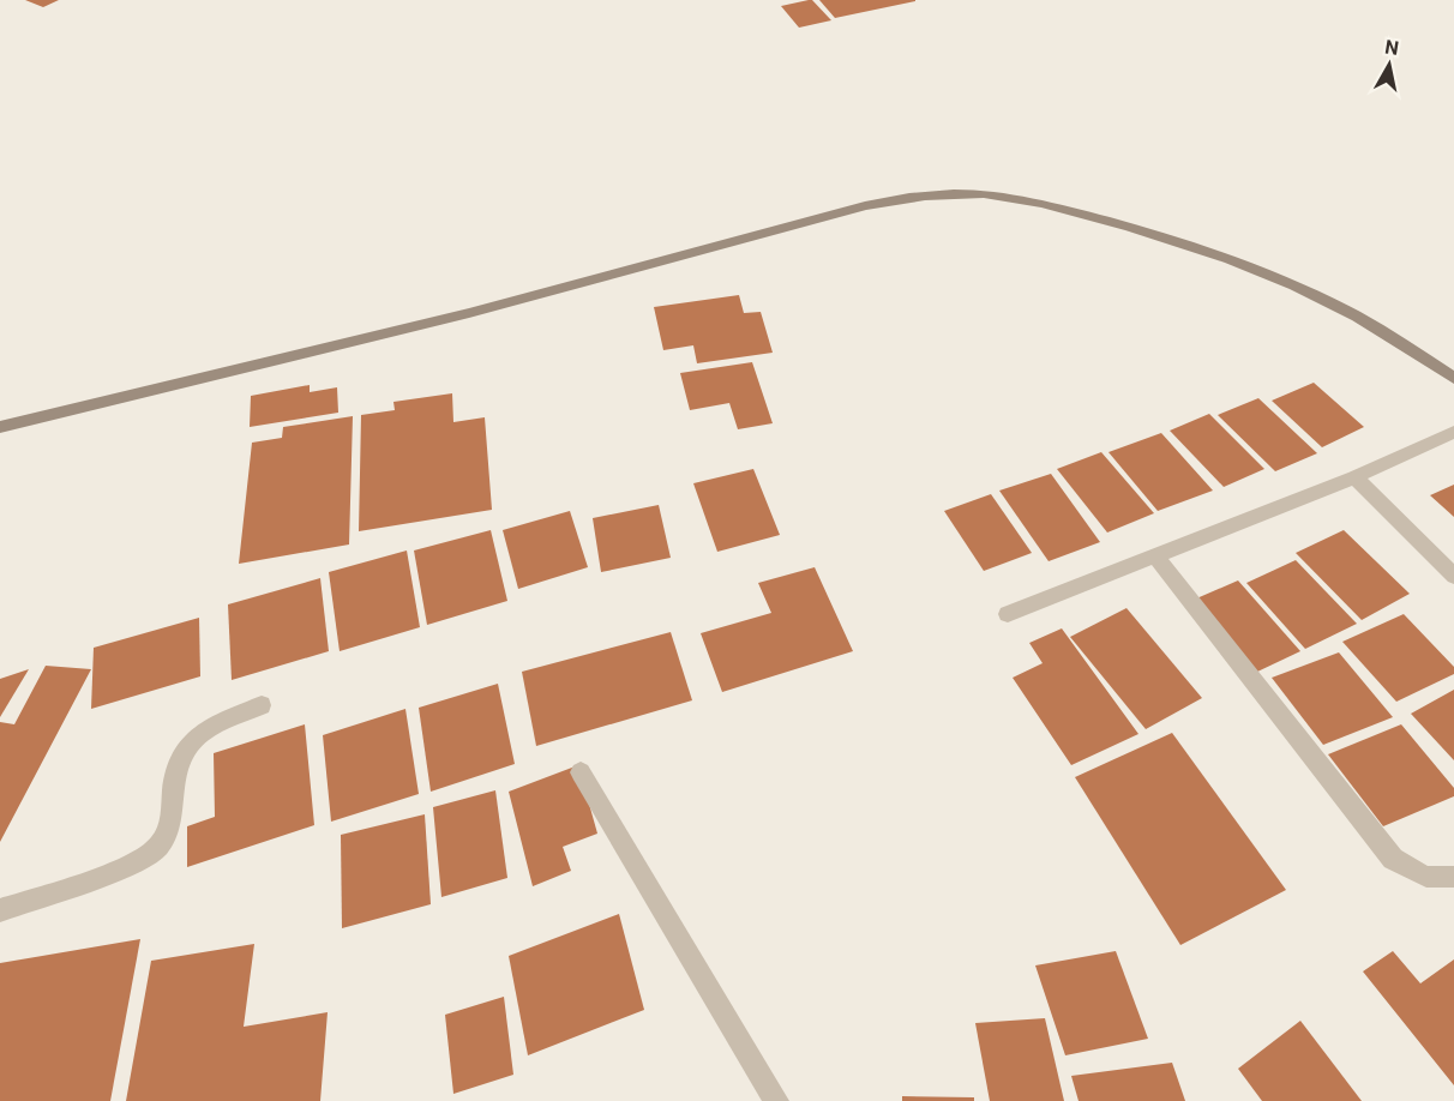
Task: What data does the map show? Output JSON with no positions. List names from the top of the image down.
{
  "north": "top"
}
